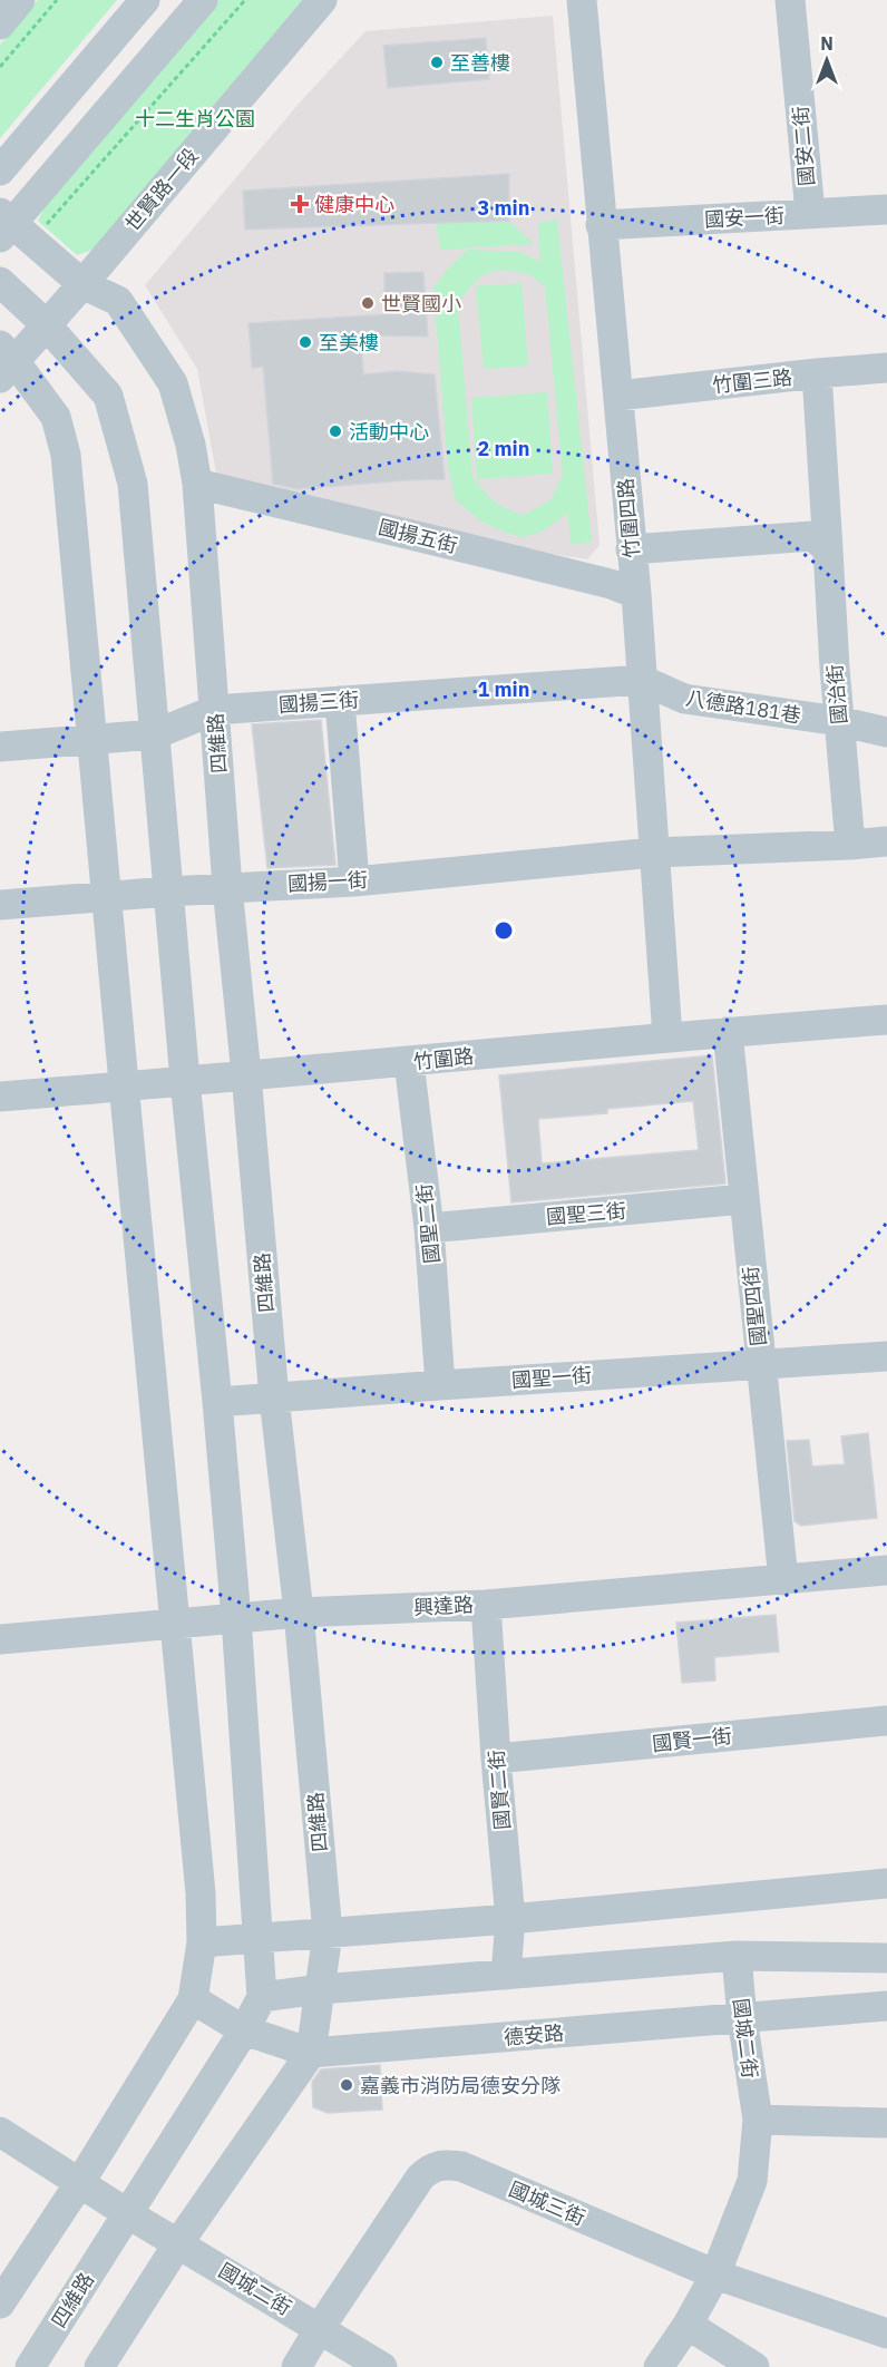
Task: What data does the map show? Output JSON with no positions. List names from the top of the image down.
{
  "streets": {
    "street": [
      "國安二街",
      "世賢路一段",
      "國安一街",
      "竹圍三路",
      "竹圍四路",
      "國揚五街",
      "國治街",
      "國揚三街",
      "八德路181巷",
      "四維路",
      "國揚一街",
      "竹圍路",
      "國聖三街",
      "國聖二街",
      "國聖四街",
      "國聖一街",
      "興達路",
      "國賢一街",
      "國賢二街",
      "德安路",
      "國城二街",
      "國城三街"
    ]
  },
  "crossings": [
    ["國安二街", "國安一街"],
    ["世賢路一段", "四維路"],
    ["國安一街", "竹圍四路"],
    ["竹圍三路", "竹圍四路"],
    ["竹圍三路", "國治街"],
    ["竹圍四路", "國揚五街"],
    ["竹圍四路", "國揚三街"],
    ["竹圍四路", "八德路181巷"],
    ["竹圍四路", "國揚一街"],
    ["竹圍四路", "竹圍路"],
    ["國揚五街", "四維路"],
    ["國治街", "八德路181巷"],
    ["國揚三街", "八德路181巷"],
    ["國揚三街", "四維路"],
    ["四維路", "國揚一街"],
    ["四維路", "竹圍路"],
    ["四維路", "國聖一街"],
    ["四維路", "興達路"],
    ["四維路", "德安路"],
    ["四維路", "國城二街"],
    ["竹圍路", "國聖二街"],
    ["竹圍路", "國聖四街"],
    ["國聖三街", "國聖二街"],
    ["國聖三街", "國聖四街"],
    ["國聖二街", "國聖一街"],
    ["國聖四街", "國聖一街"],
    ["國聖四街", "興達路"],
    ["興達路", "國賢二街"],
    ["國賢一街", "國賢二街"],
    ["德安路", "國城二街"],
    ["國城二街", "國城三街"]
  ],
  "parks": ["十二生肖公園"],
  "places": {
    "other": [
      "至善樓",
      "世賢國小",
      "至美樓",
      "活動中心",
      "嘉義市消防局德安分隊"
    ],
    "health": ["健康中心"]
  },
  "north": "top",
  "rings": ["3 min", "2 min", "1 min"]
}
